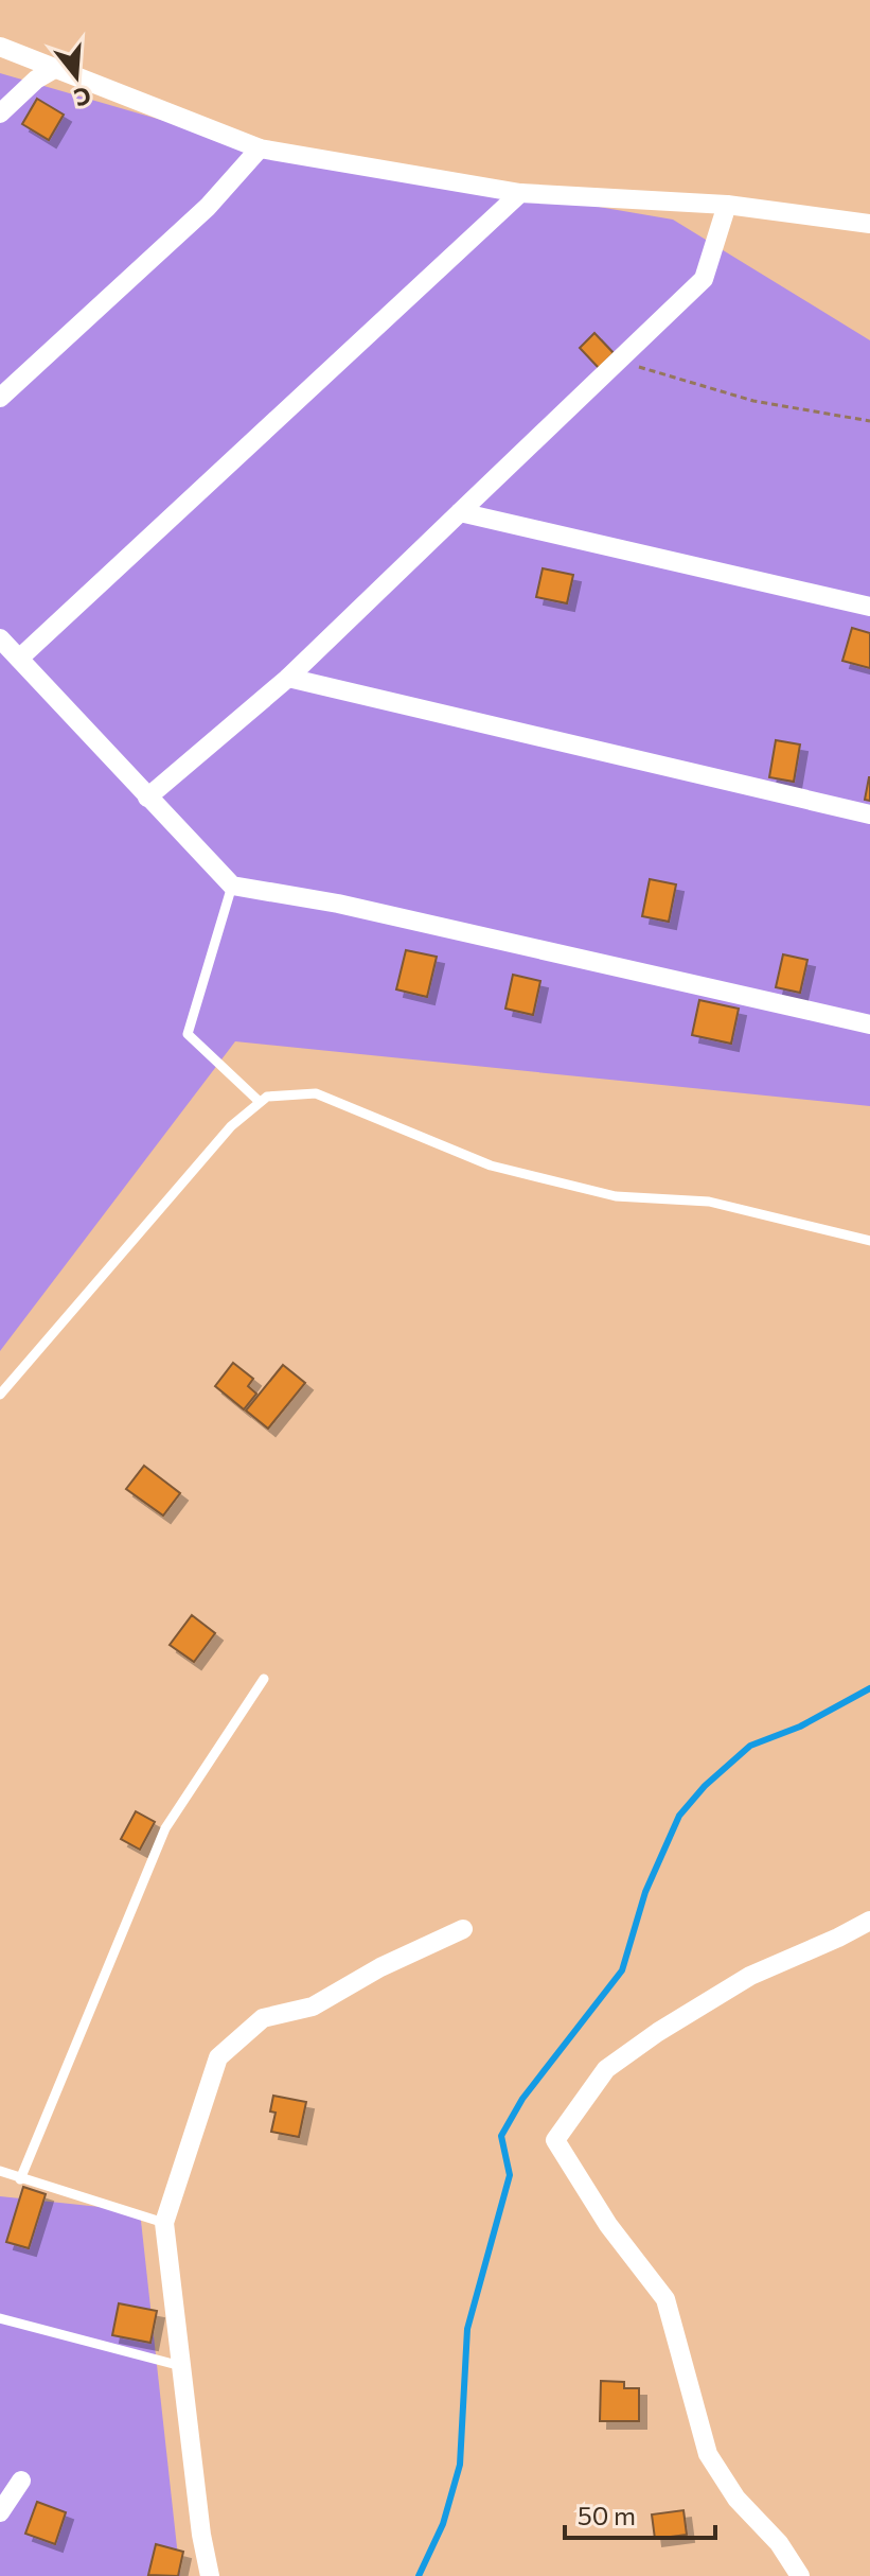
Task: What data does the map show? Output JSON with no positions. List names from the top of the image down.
{
  "scale_bar": "50 m",
  "north": "bottom"
}
